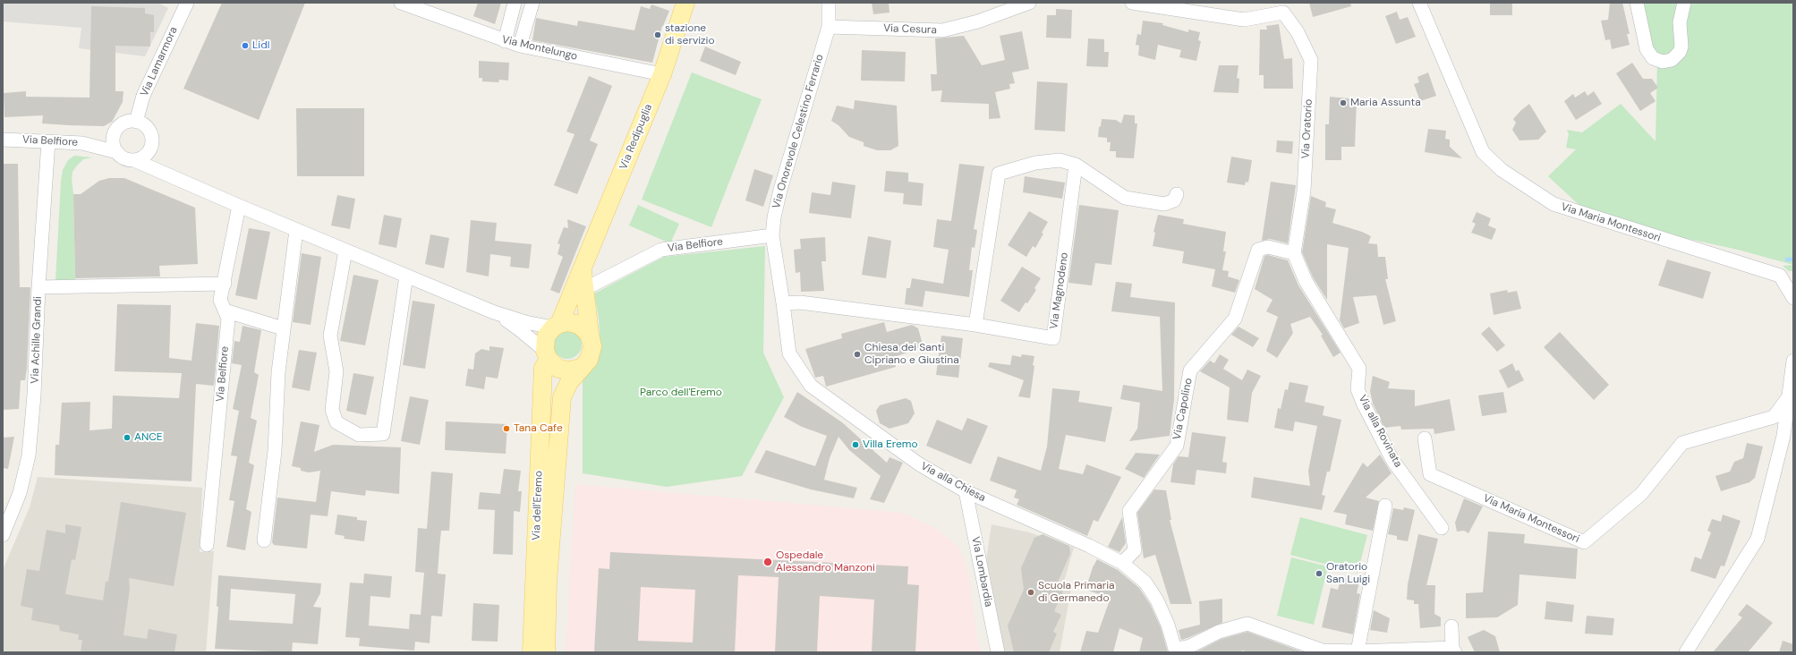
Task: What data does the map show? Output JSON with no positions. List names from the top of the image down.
{
  "streets": {
    "main road": ["Via Redipuglia", "Via dell'Eremo"],
    "street": [
      "Via Cesura",
      "Via Montelungo",
      "Via Lamarmora",
      "Via Oratorio",
      "Via Onorevole Celestino Ferrario",
      "Via Belfiore",
      "Via Maria Montessori",
      "Via Magnodeno",
      "Via Achille Grandi",
      "Via Capolino",
      "Via alla Rovinata",
      "Via alla Chiesa",
      "Via Lombardia"
    ]
  },
  "crossings": [
    ["Via Cesura", "Via Onorevole Celestino Ferrario"],
    ["Via Montelungo", "Via Redipuglia"],
    ["Via Lamarmora", "Via Belfiore"],
    ["Via Oratorio", "Via Capolino"],
    ["Via Oratorio", "Via alla Rovinata"],
    ["Via Onorevole Celestino Ferrario", "Via Belfiore"],
    ["Via Onorevole Celestino Ferrario", "Via Magnodeno"],
    ["Via Onorevole Celestino Ferrario", "Via alla Chiesa"],
    ["Via Redipuglia", "Via dell'Eremo"],
    ["Via Belfiore", "Via Achille Grandi"],
    ["Via Magnodeno", "Via alla Chiesa"],
    ["Via Capolino", "Via alla Rovinata"],
    ["Via Capolino", "Via alla Chiesa"],
    ["Via alla Chiesa", "Via Lombardia"]
  ],
  "parks": ["Parco dell'Eremo"],
  "places": [
    "stazione di servizio",
    "Lidl",
    "Maria Assunta",
    "Chiesa dei Santi Cipriano e Giustina",
    "Tana Cafe",
    "ANCE",
    "Villa Eremo",
    "Ospedale Alessandro Manzoni",
    "Oratorio San Luigi",
    "Scuola Primaria di Germanedo"
  ]
}
